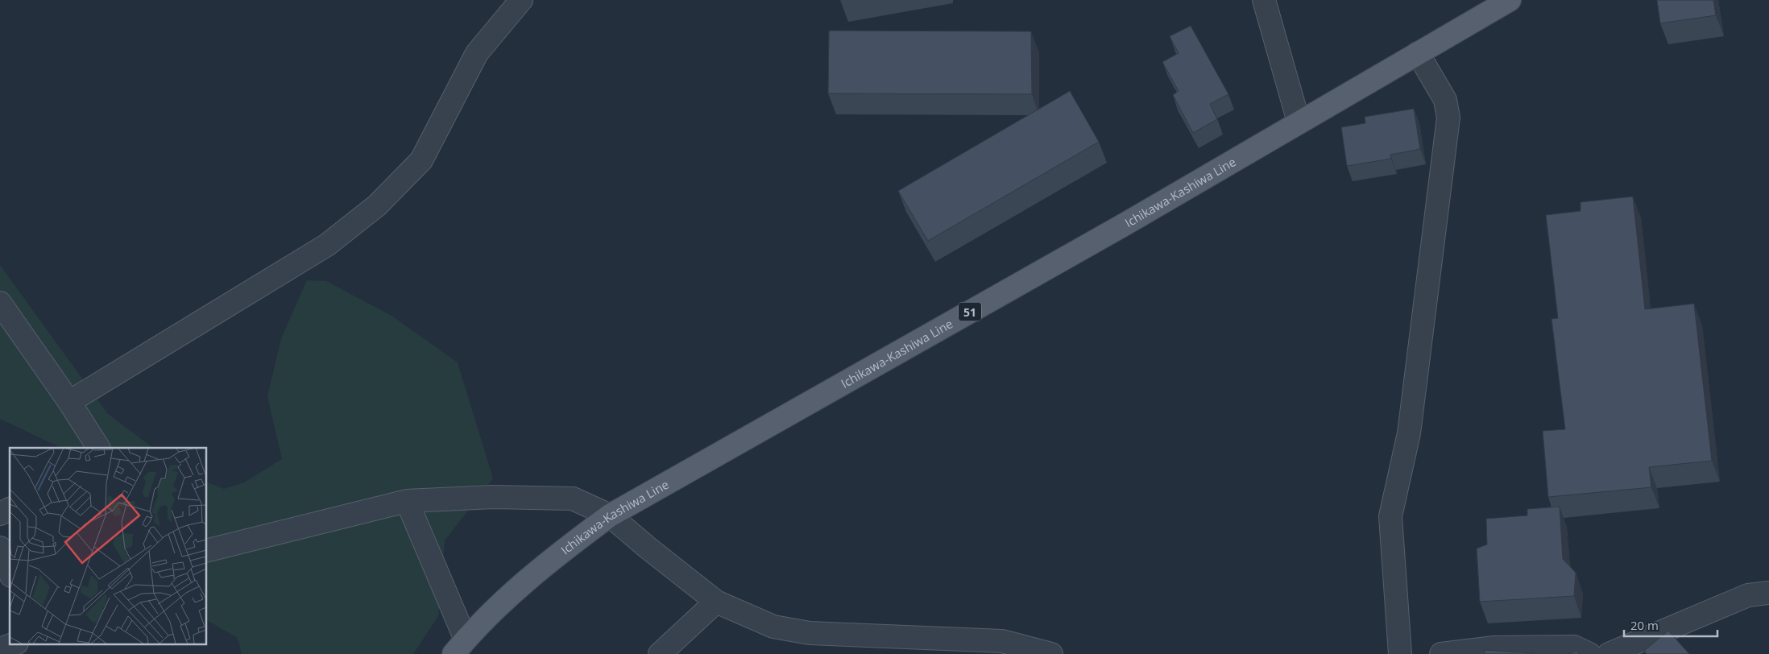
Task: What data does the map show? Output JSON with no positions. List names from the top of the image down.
{
  "streets": {
    "main road": ["Ichikawa-Kashiwa Line", "51"]
  },
  "scale_bar": "20 m"
}
